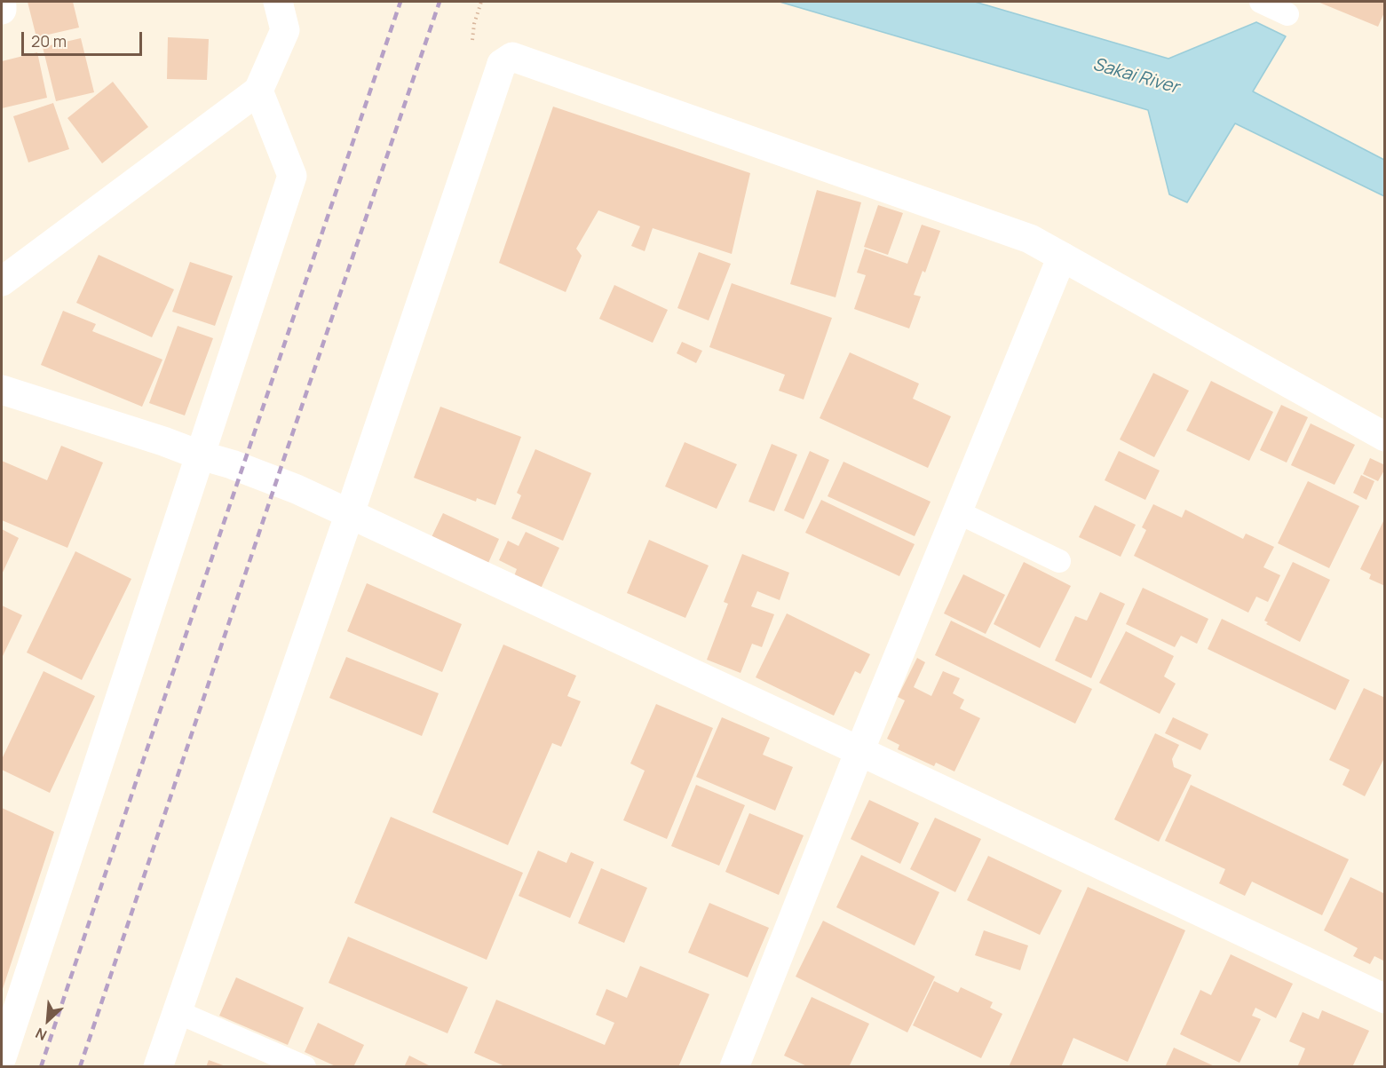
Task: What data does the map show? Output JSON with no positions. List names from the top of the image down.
{
  "water": ["Sakai River"],
  "scale_bar": "20 m",
  "north": "bottom left"
}
